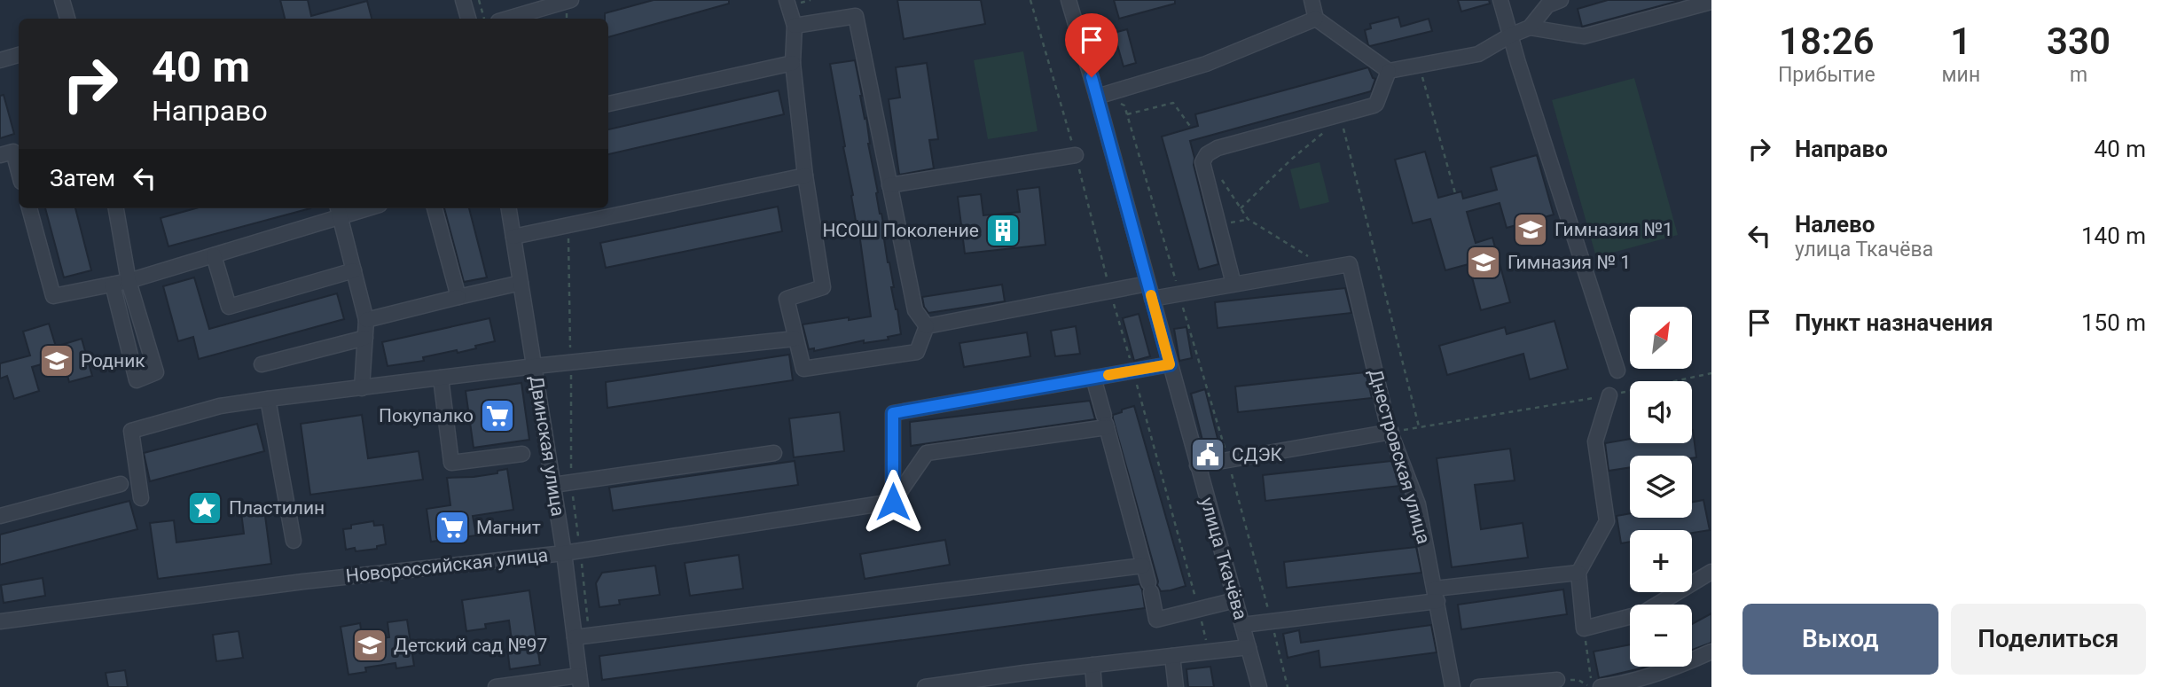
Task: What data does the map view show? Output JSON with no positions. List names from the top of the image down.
{
  "streets": {
    "street": [
      "Двинская улица",
      "Днестровская улица",
      "улица Ткачёва",
      "Новороссийская улица"
    ]
  },
  "crossings": [
    ["Двинская улица", "Новороссийская улица"]
  ],
  "places": {
    "school or university": [
      "Гимназия №1",
      "Гимназия № 1",
      "Родник",
      "Детский сад №97"
    ],
    "building": ["НСОШ Поколение"],
    "supermarket": ["Покупалко", "Магнит"],
    "public building": ["СДЭК"],
    "place": ["Пластилин"]
  },
  "north": "top right",
  "page": {
    "eta": [
      "18:26",
      "Прибытие",
      "1",
      "мин",
      "330",
      "m"
    ],
    "turn": ["40 m", "Направо"],
    "list": [
      {
        "name": "Направо",
        "value": "40 m"
      },
      {
        "name": "Налево",
        "note": "улица Ткачёва",
        "value": "140 m"
      },
      {
        "name": "Пункт назначения",
        "value": "150 m"
      }
    ],
    "then": "Затем",
    "map_buttons": ["+", "−"],
    "buttons": ["Выход", "Поделиться"]
  }
}
